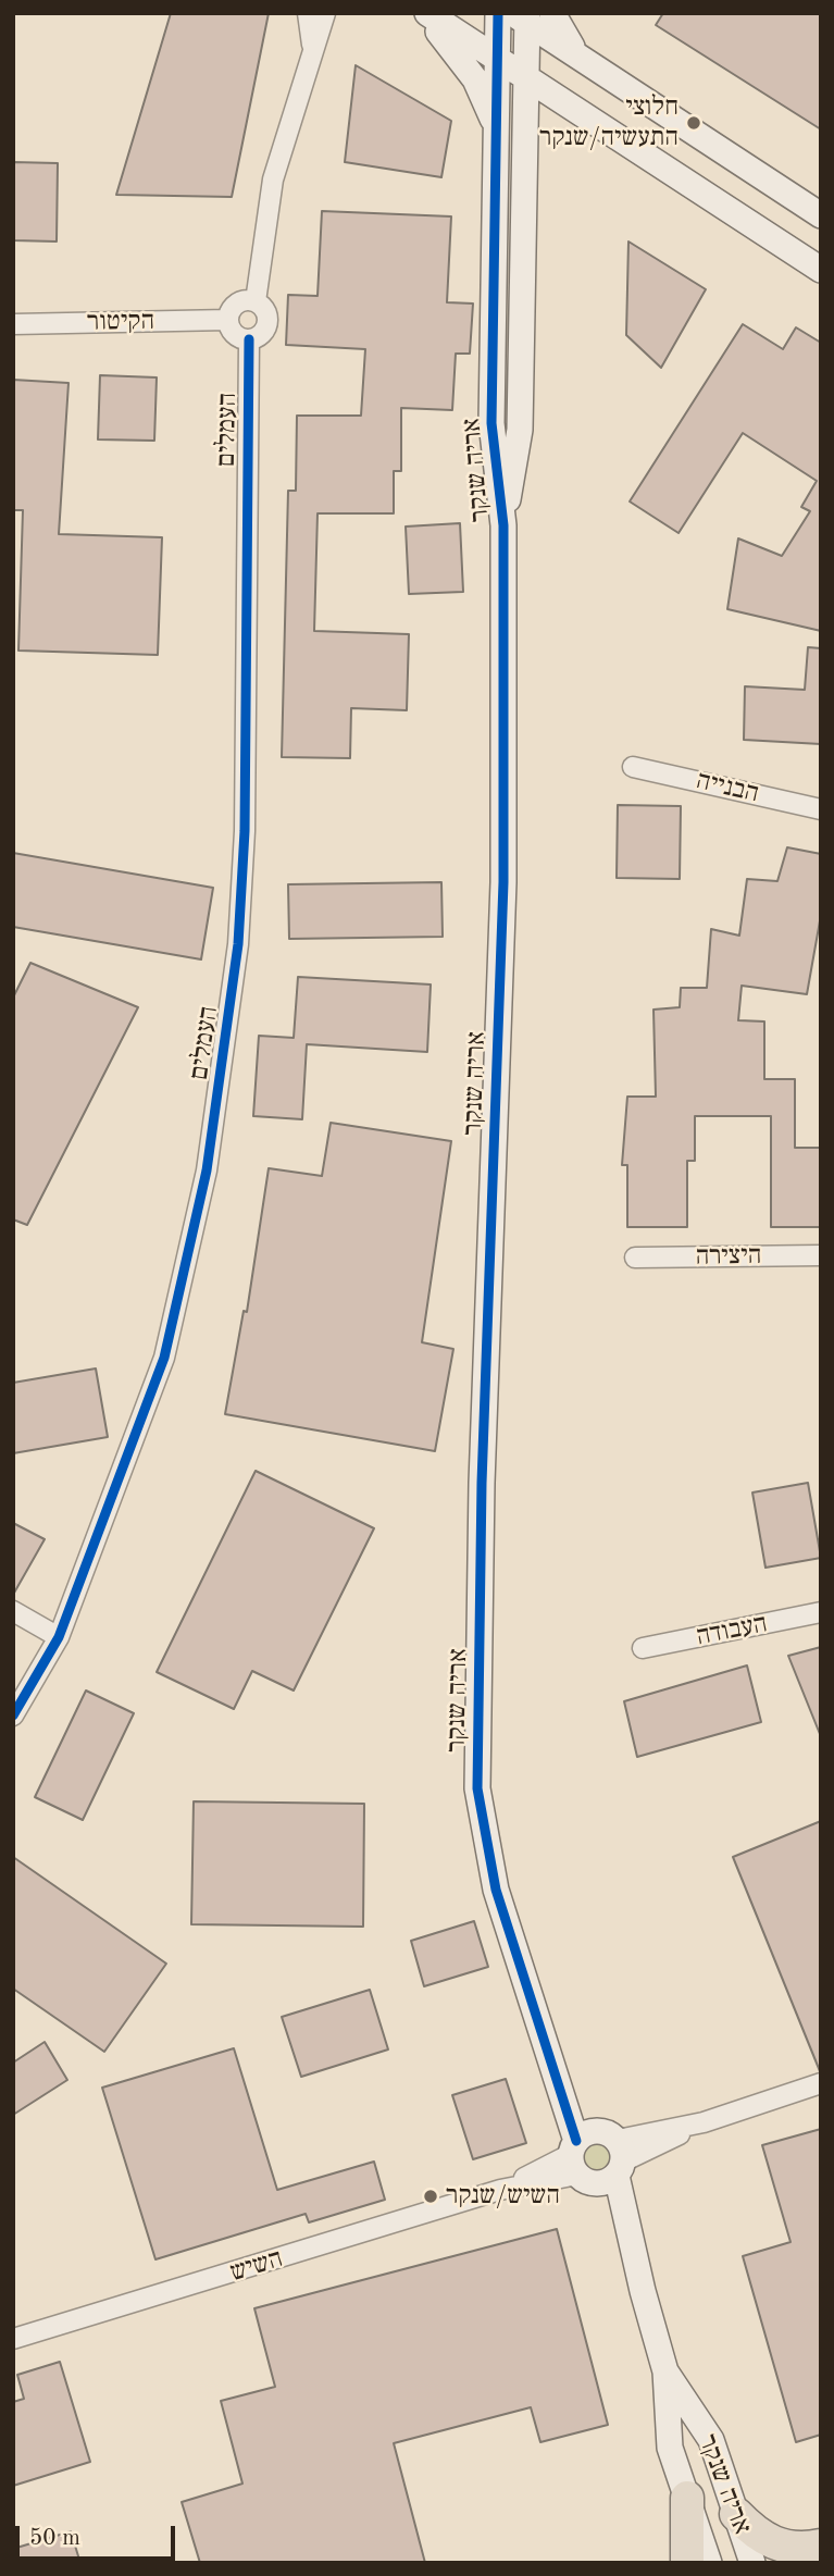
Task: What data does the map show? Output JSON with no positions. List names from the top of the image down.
{
  "streets": {
    "street": [
      "הקיטור",
      "העמלים",
      "אריה שנקר",
      "הבנייה",
      "היצירה",
      "העבודה",
      "השיש"
    ]
  },
  "crossings": [
    ["הקיטור", "העמלים"],
    ["אריה שנקר", "השיש"]
  ],
  "places": ["חלוצי התעשיה/שנקר", "השיש/שנקר"],
  "scale_bar": "50 m"
}
